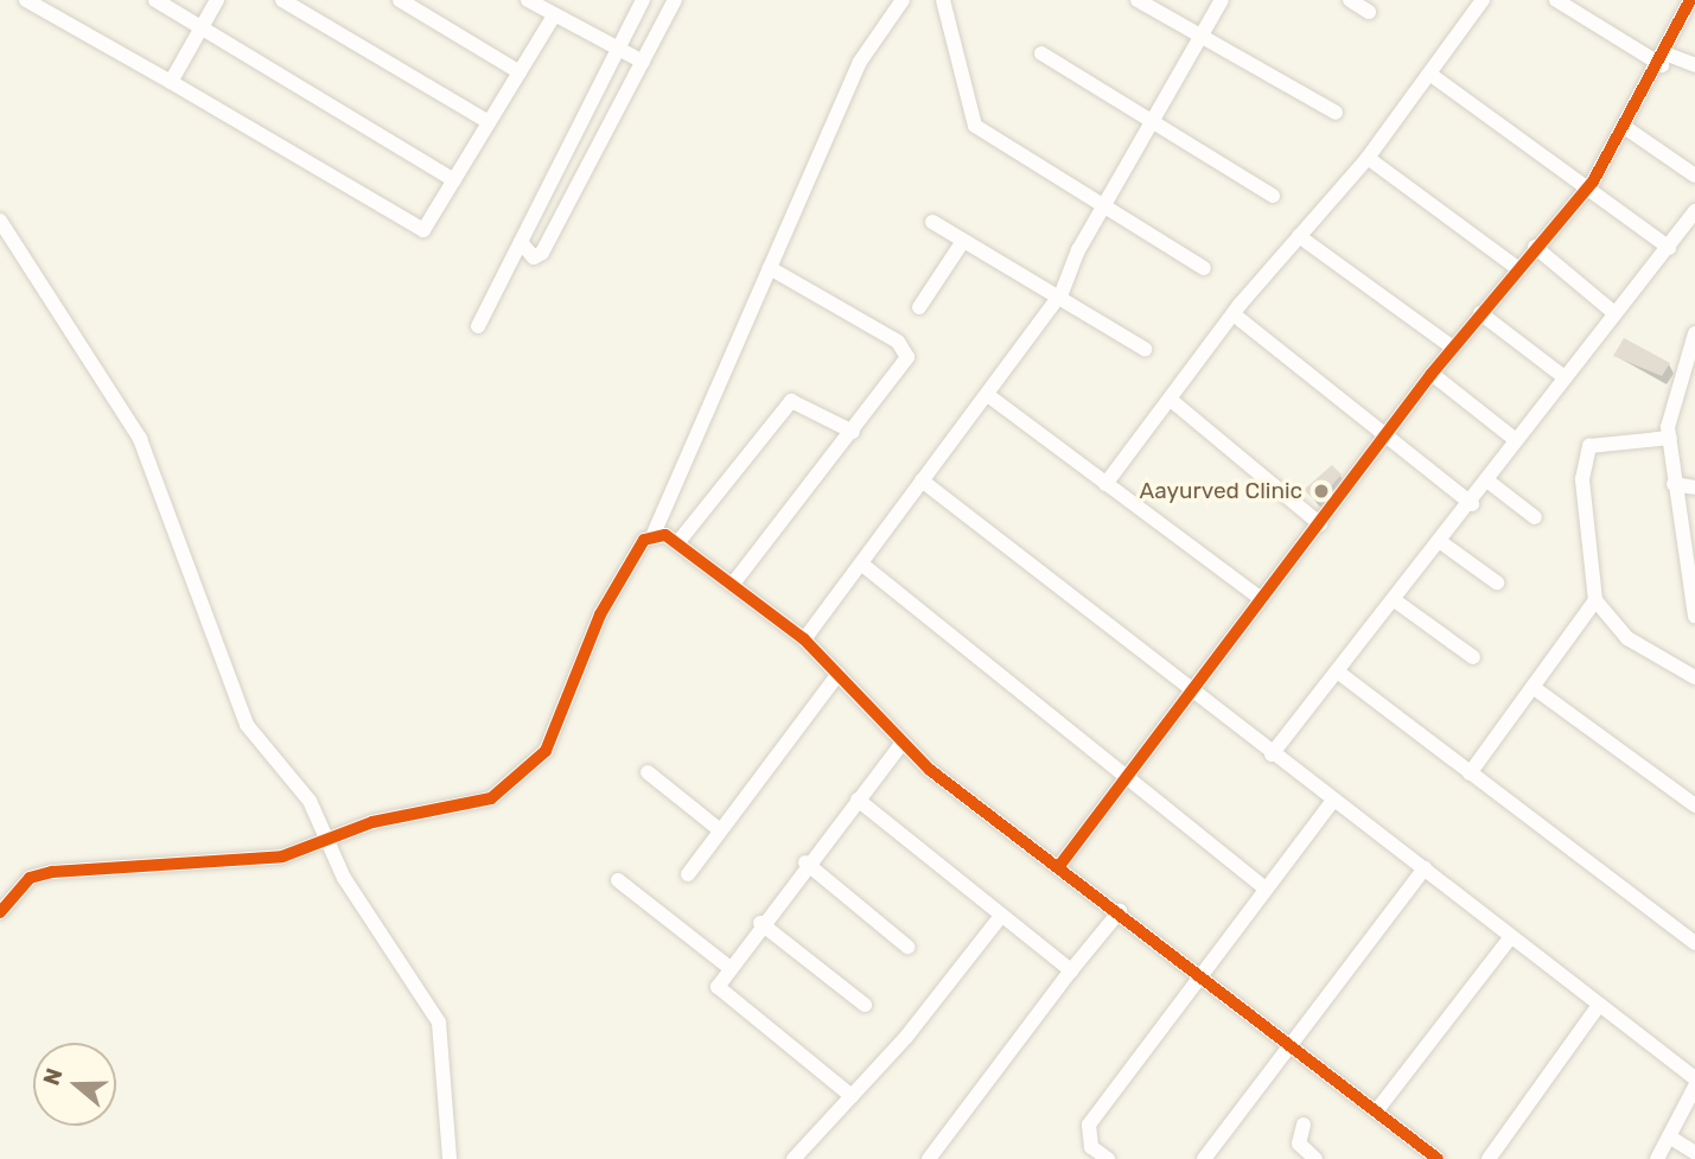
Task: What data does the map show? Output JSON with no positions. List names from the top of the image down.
{
  "places": ["Aayurved Clinic"],
  "north": "left"
}
